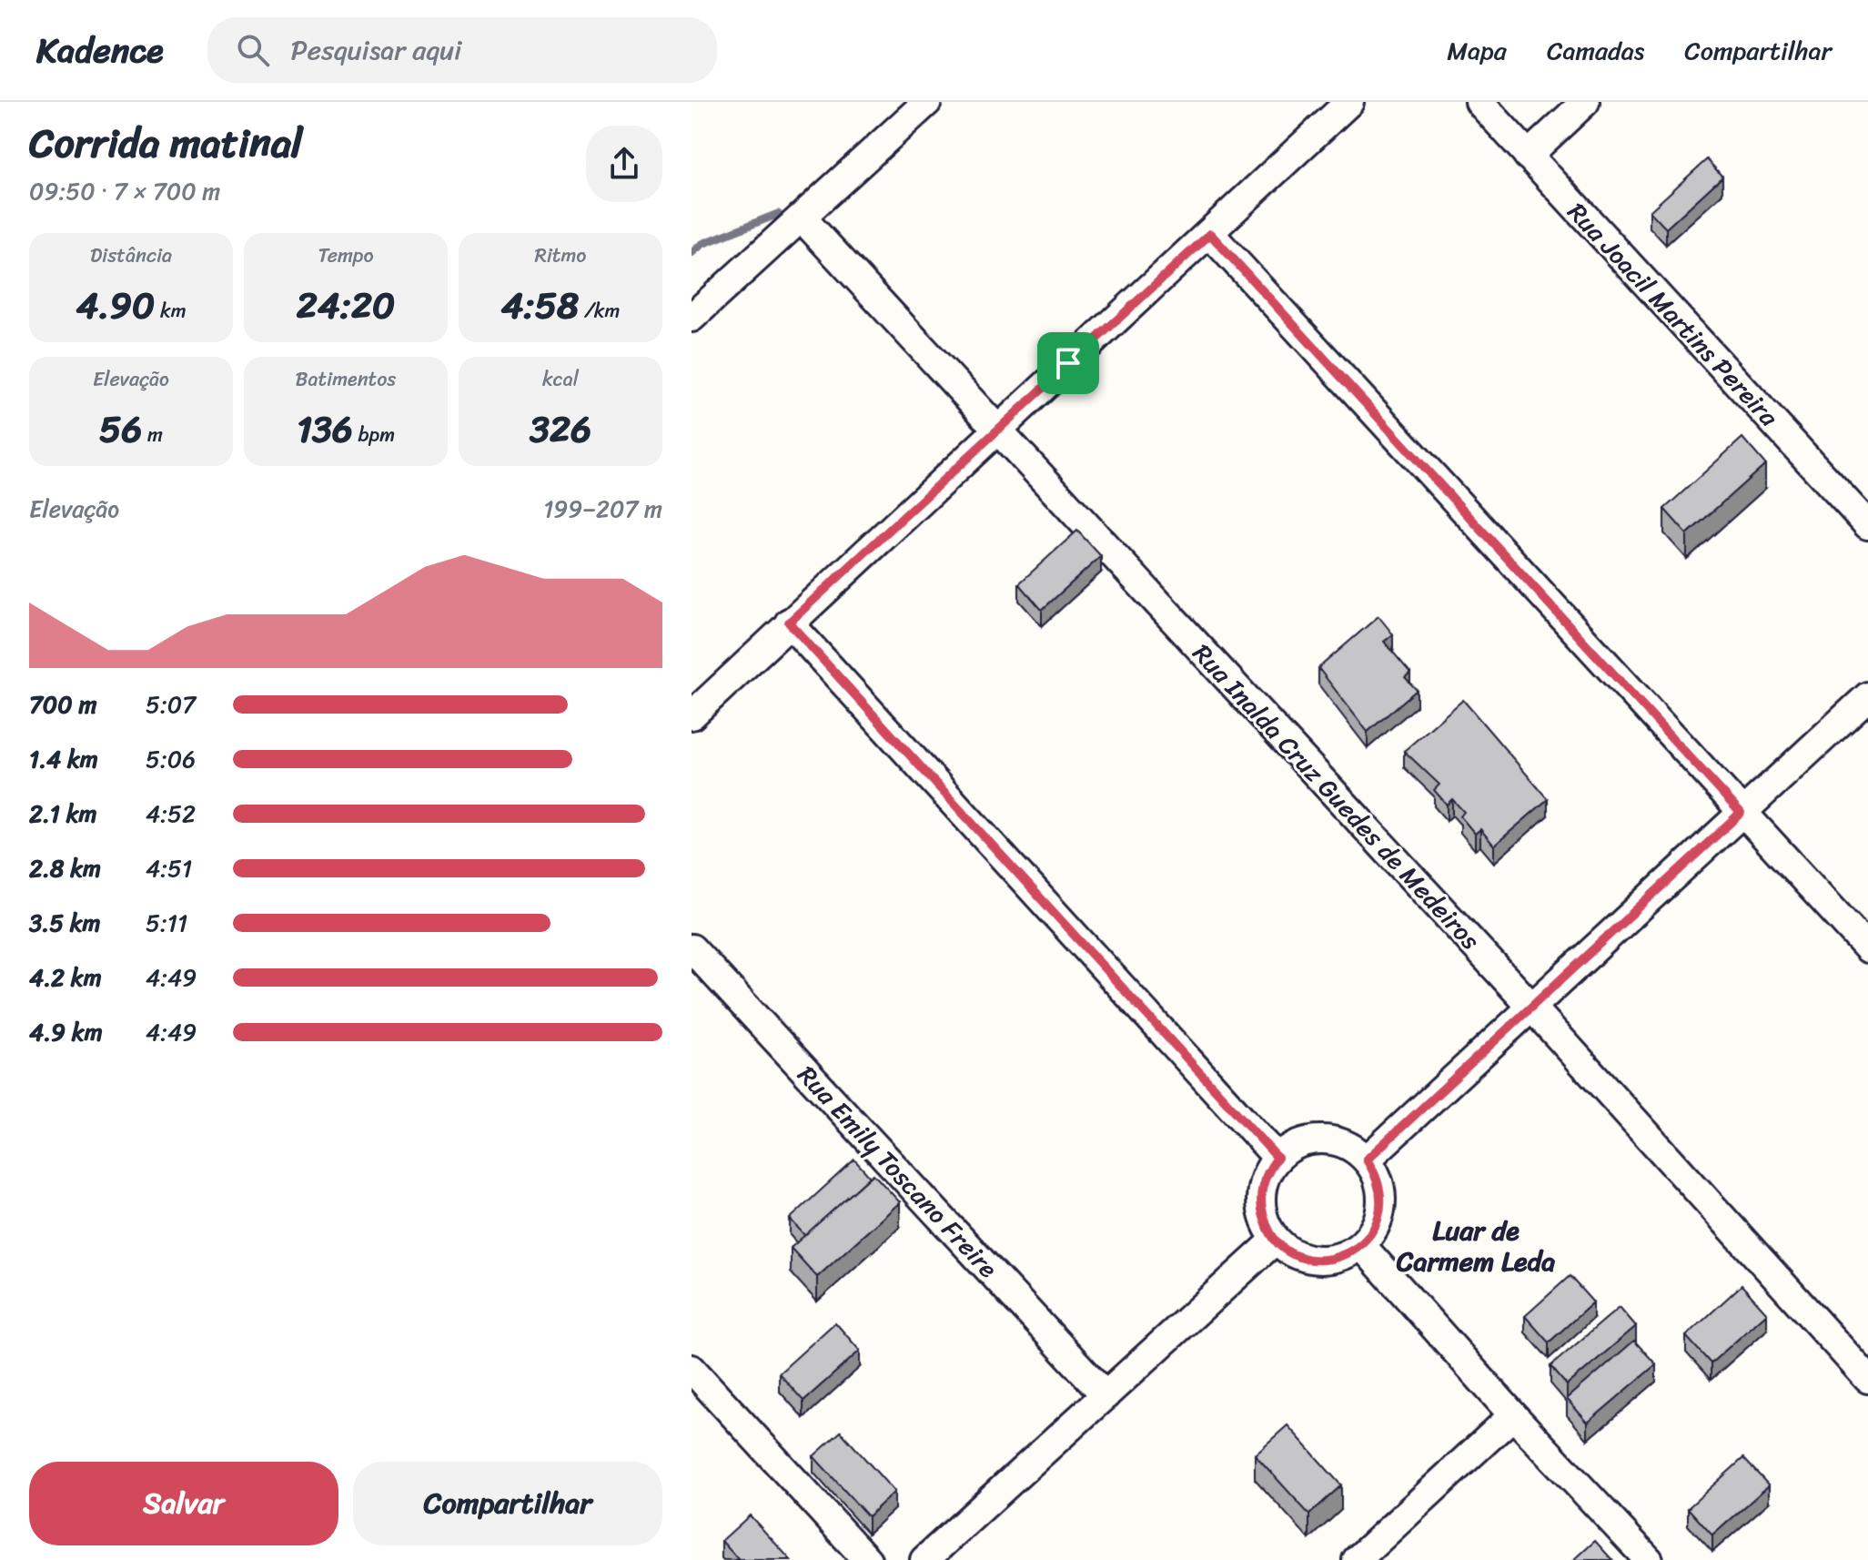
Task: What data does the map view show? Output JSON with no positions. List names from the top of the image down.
{
  "streets": {
    "street": ["Rua Joacil Martins Pereira", "Rua Inalda Cruz Guedes de Medeiros", "Rua Emily Toscano Freire"]
  },
  "districts": ["Luar de Carmem Leda"],
  "page": {
    "header": "Kadence",
    "search": "Pesquisar aqui",
    "nav": ["Mapa", "Camadas", "Compartilhar"],
    "heading": ["Corrida matinal", "09:50 · 7 × 700 m"],
    "stats": [
      ["Distância", "4.90 km"],
      ["Tempo", "24:20"],
      ["Ritmo", "4:58 /km"],
      ["Elevação", "56 m"],
      ["Batimentos", "136 bpm"],
      ["kcal", "326"]
    ],
    "chart": ["Elevação", "199–207 m"],
    "list": [
      {
        "name": "700 m",
        "note": "5:07"
      },
      {
        "name": "1.4 km",
        "note": "5:06"
      },
      {
        "name": "2.1 km",
        "note": "4:52"
      },
      {
        "name": "2.8 km",
        "note": "4:51"
      },
      {
        "name": "3.5 km",
        "note": "5:11"
      },
      {
        "name": "4.2 km",
        "note": "4:49"
      },
      {
        "name": "4.9 km",
        "note": "4:49"
      }
    ],
    "buttons": ["Salvar", "Compartilhar"]
  }
}
